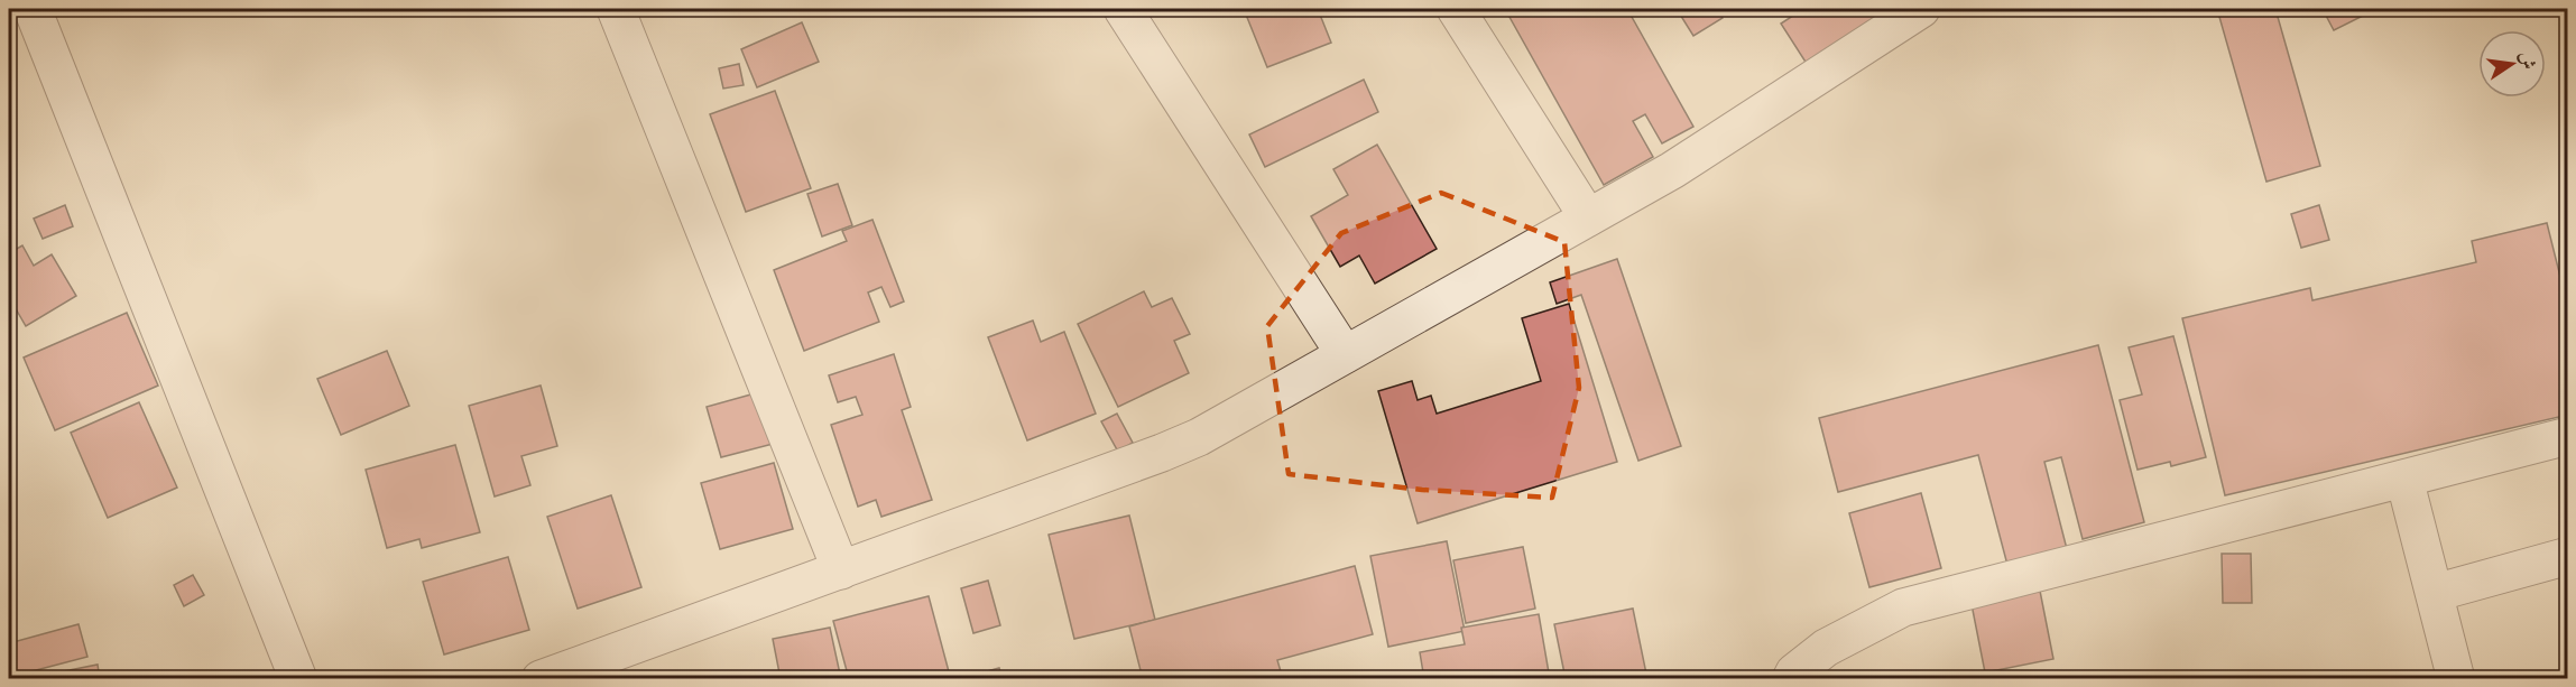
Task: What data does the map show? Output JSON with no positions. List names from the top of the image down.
{
  "north": "right"
}
